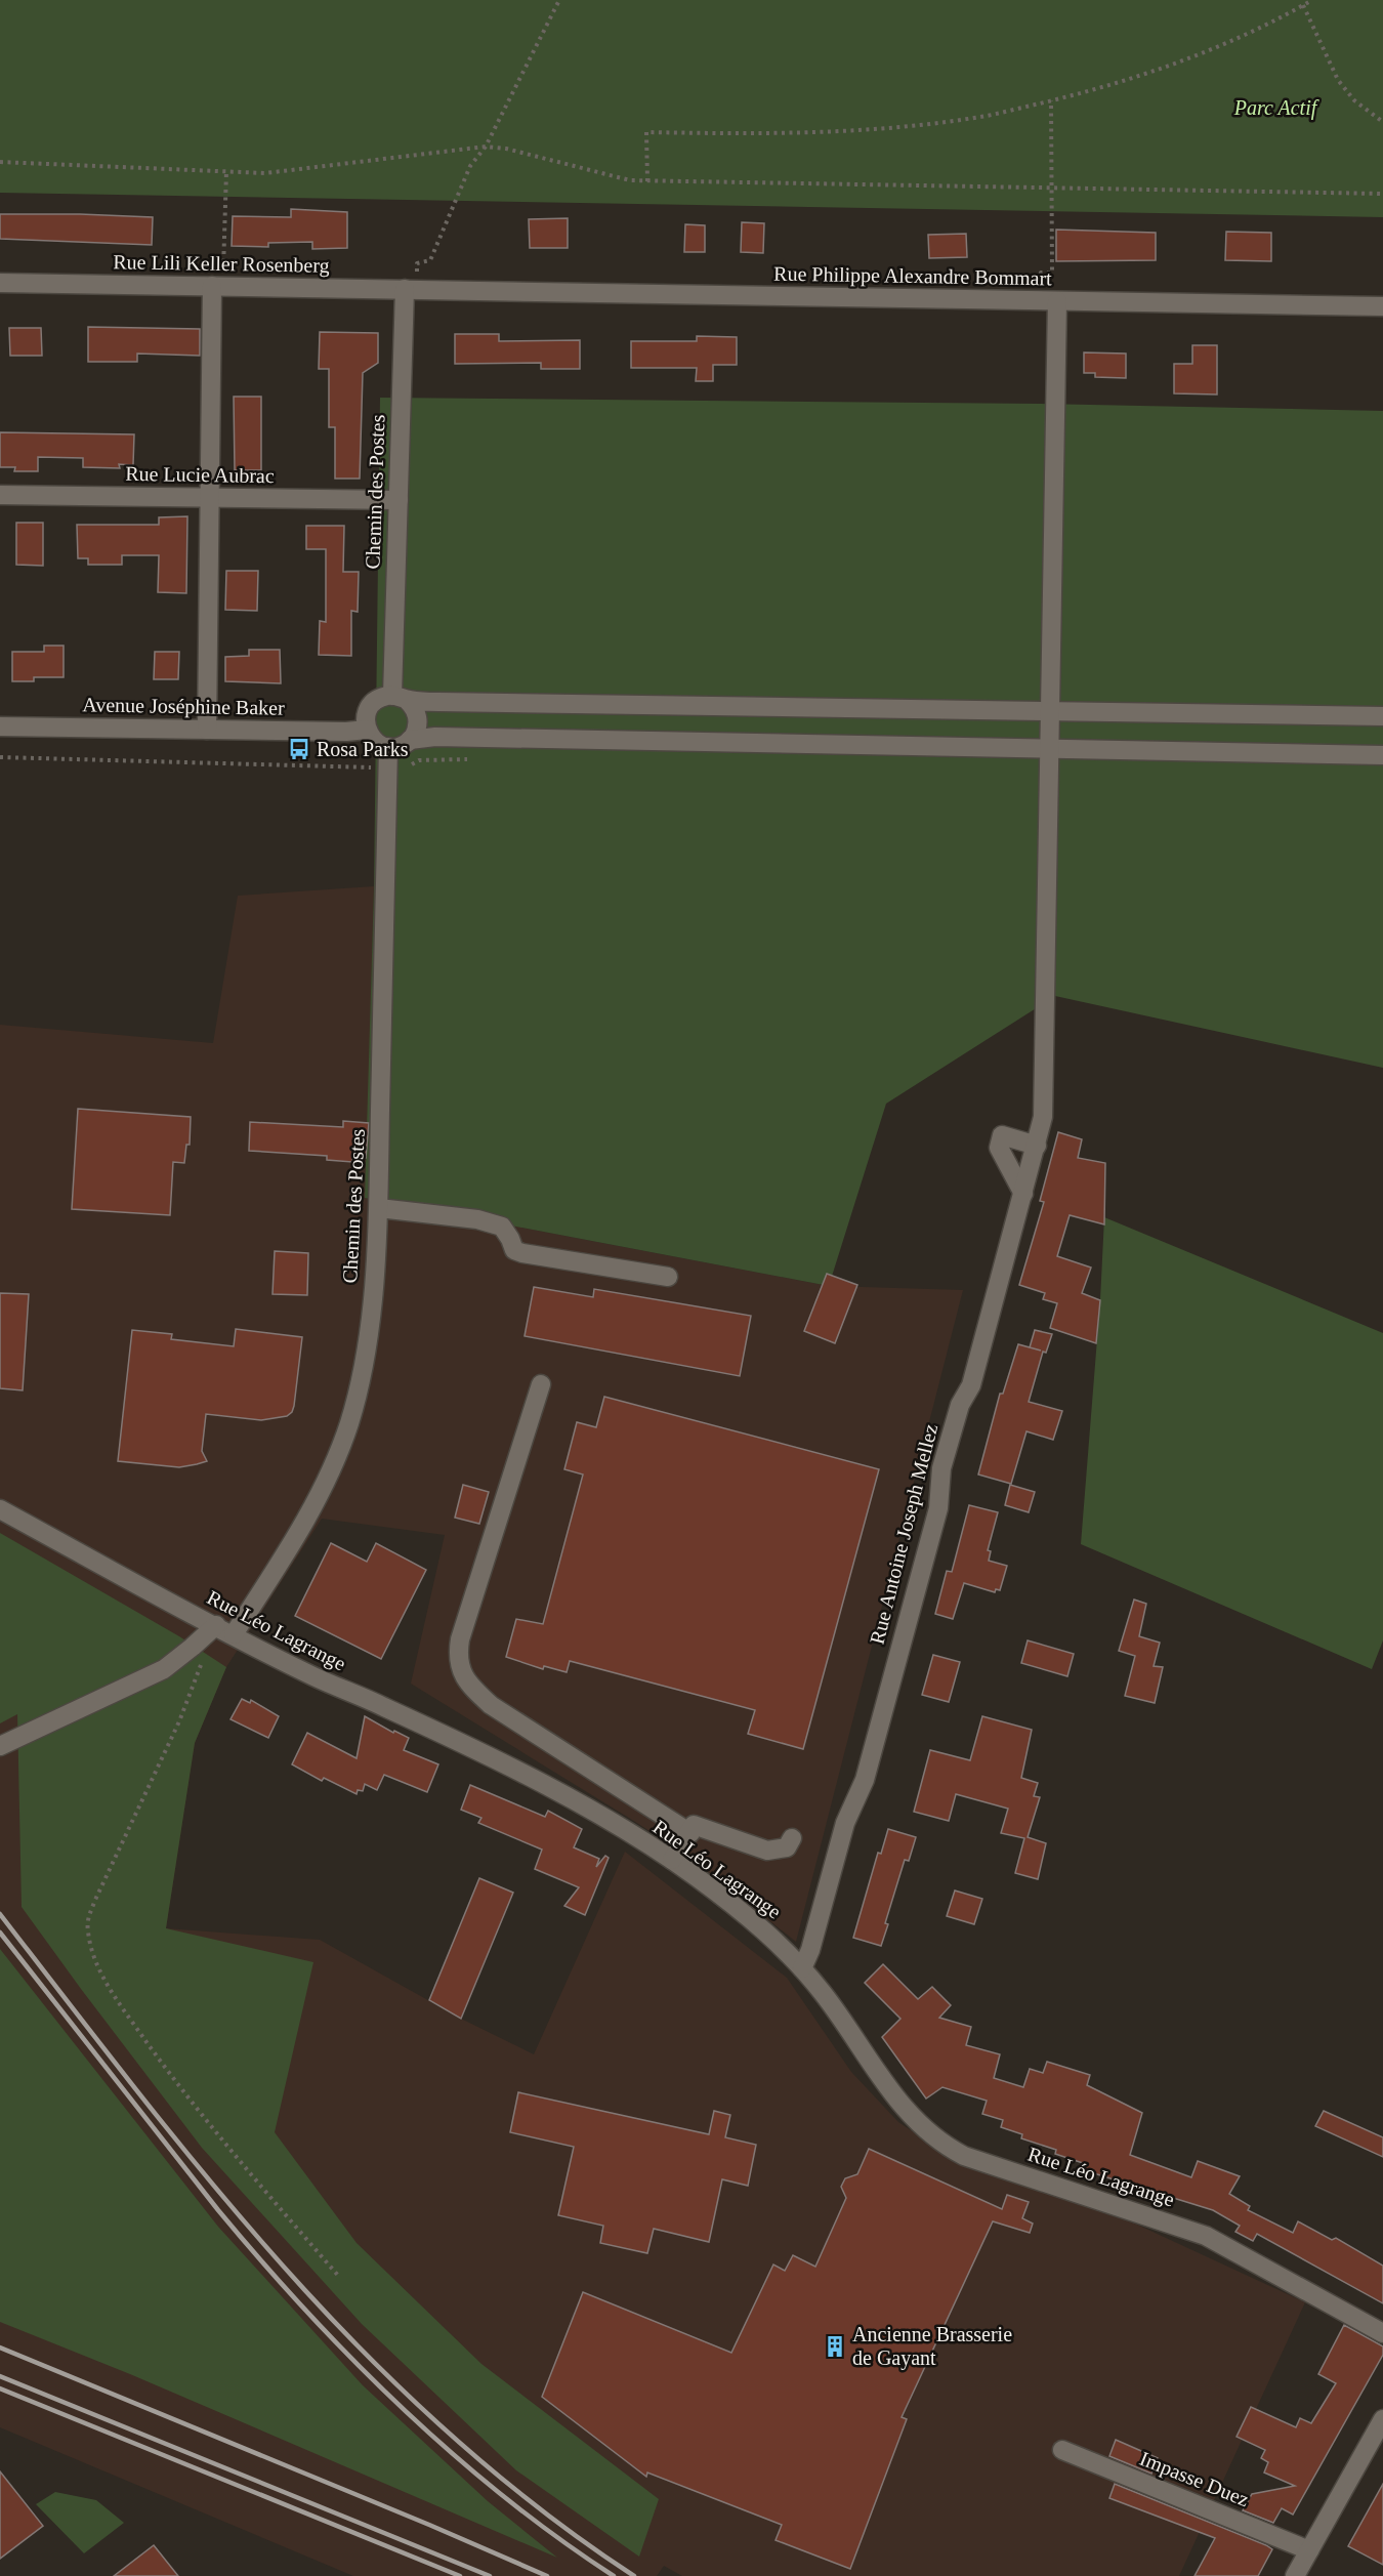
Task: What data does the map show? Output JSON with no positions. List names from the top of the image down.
{
  "streets": {
    "street": [
      "Rue Lili Keller Rosenberg",
      "Rue Philippe Alexandre Bommart",
      "Rue Lucie Aubrac",
      "Chemin des Postes",
      "Avenue Joséphine Baker",
      "Rue Antoine Joseph Mellez",
      "Rue Léo Lagrange",
      "Impasse Duez"
    ]
  },
  "crossings": [
    ["Rue Lili Keller Rosenberg", "Rue Philippe Alexandre Bommart"],
    ["Rue Lili Keller Rosenberg", "Chemin des Postes"],
    ["Rue Philippe Alexandre Bommart", "Rue Antoine Joseph Mellez"],
    ["Rue Lucie Aubrac", "Chemin des Postes"],
    ["Chemin des Postes", "Avenue Joséphine Baker"],
    ["Chemin des Postes", "Rue Léo Lagrange"],
    ["Rue Antoine Joseph Mellez", "Rue Léo Lagrange"]
  ],
  "parks": ["Parc Actif"],
  "places": {
    "bus stop": ["Rosa Parks"],
    "building": ["Ancienne Brasserie de Gayant"]
  }
}
